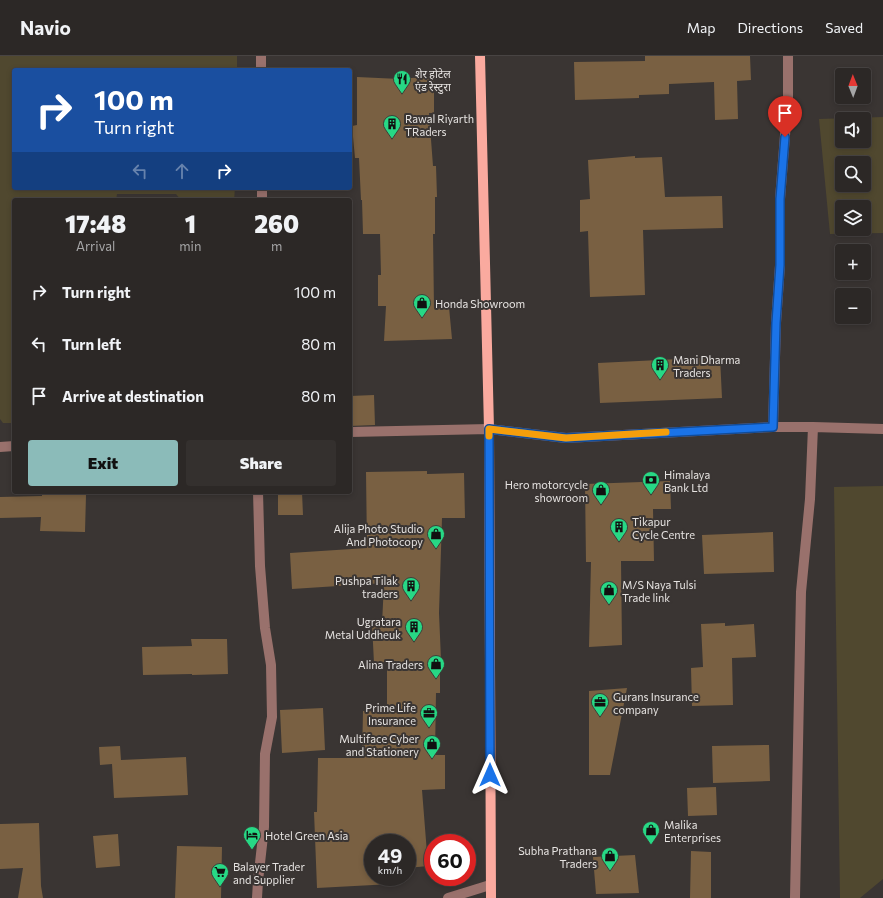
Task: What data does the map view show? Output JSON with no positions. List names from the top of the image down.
{
  "places": {
    "restaurant": ["शेर होटेल एंड रेस्टुरा"],
    "building": [
      "Rawal Riyarth TRaders",
      "Mani Dharma Traders",
      "Tikapur Cycle Centre",
      "Pushpa Tilak traders",
      "Ugratara Metal Uddheuk"
    ],
    "shop": [
      "Honda Showroom",
      "Hero motorcycle showroom",
      "Alija Photo Studio And Photocopy",
      "M/S Naya Tulsi Trade link",
      "Alina Traders",
      "Multiface Cyber and Stationery",
      "Malika Enterprises",
      "Subha Prathana Traders"
    ],
    "bank": ["Himalaya Bank Ltd"],
    "office": ["Gurans Insurance company", "Prime Life Insurance"],
    "hotel": ["Hotel Green Asia"],
    "supermarket": ["Balayer Trader and Supplier"]
  },
  "north": "top",
  "page": {
    "header": "Navio",
    "nav": ["Map", "Directions", "Saved"],
    "map_buttons": ["+", "−"],
    "turn": ["100 m", "Turn right"],
    "eta": [
      "17:48",
      "Arrival",
      "1",
      "min",
      "260",
      "m"
    ],
    "list": [
      {
        "name": "Turn right",
        "value": "100 m"
      },
      {
        "name": "Turn left",
        "value": "80 m"
      },
      {
        "name": "Arrive at destination",
        "value": "80 m"
      }
    ],
    "buttons": ["Exit", "Share"],
    "speed": "49 km/h",
    "limit": "60"
  }
}
